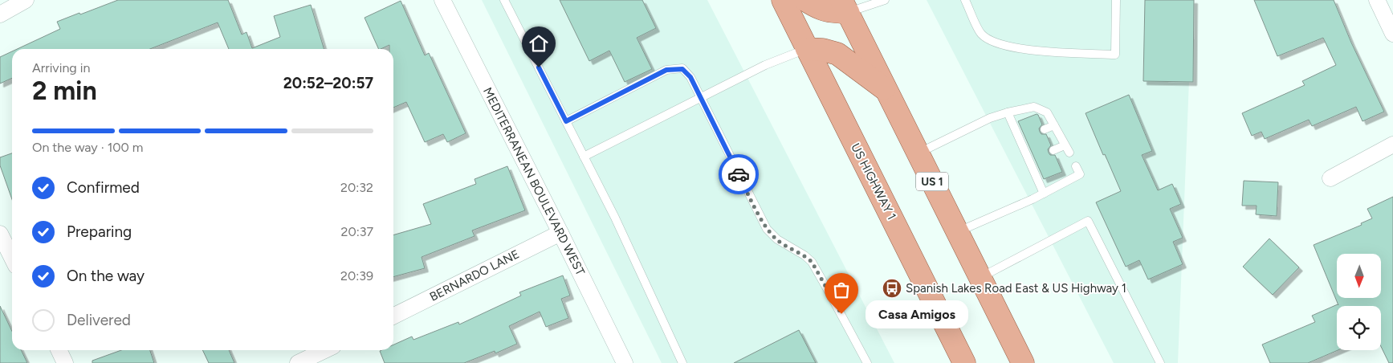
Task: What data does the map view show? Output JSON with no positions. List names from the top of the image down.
{
  "streets": {
    "main road": ["US HIGHWAY 1", "US 1"],
    "street": ["MEDITERRANEAN BOULEVARD WEST", "BERNARDO LANE"]
  },
  "crossings": [
    ["MEDITERRANEAN BOULEVARD WEST", "BERNARDO LANE"]
  ],
  "places": {
    "bus stop": ["Spanish Lakes Road East & US Highway 1"],
    "other": ["Casa Amigos"]
  },
  "north": "bottom",
  "page": {
    "heading": ["2 min", "Arriving in", "20:52–20:57"],
    "bar": "On the way · 100 m",
    "list": [
      ["Confirmed", "20:32"],
      ["Preparing", "20:37"],
      ["On the way", "20:39"],
      "Delivered"
    ],
    "bubble": "Casa Amigos"
  }
}
